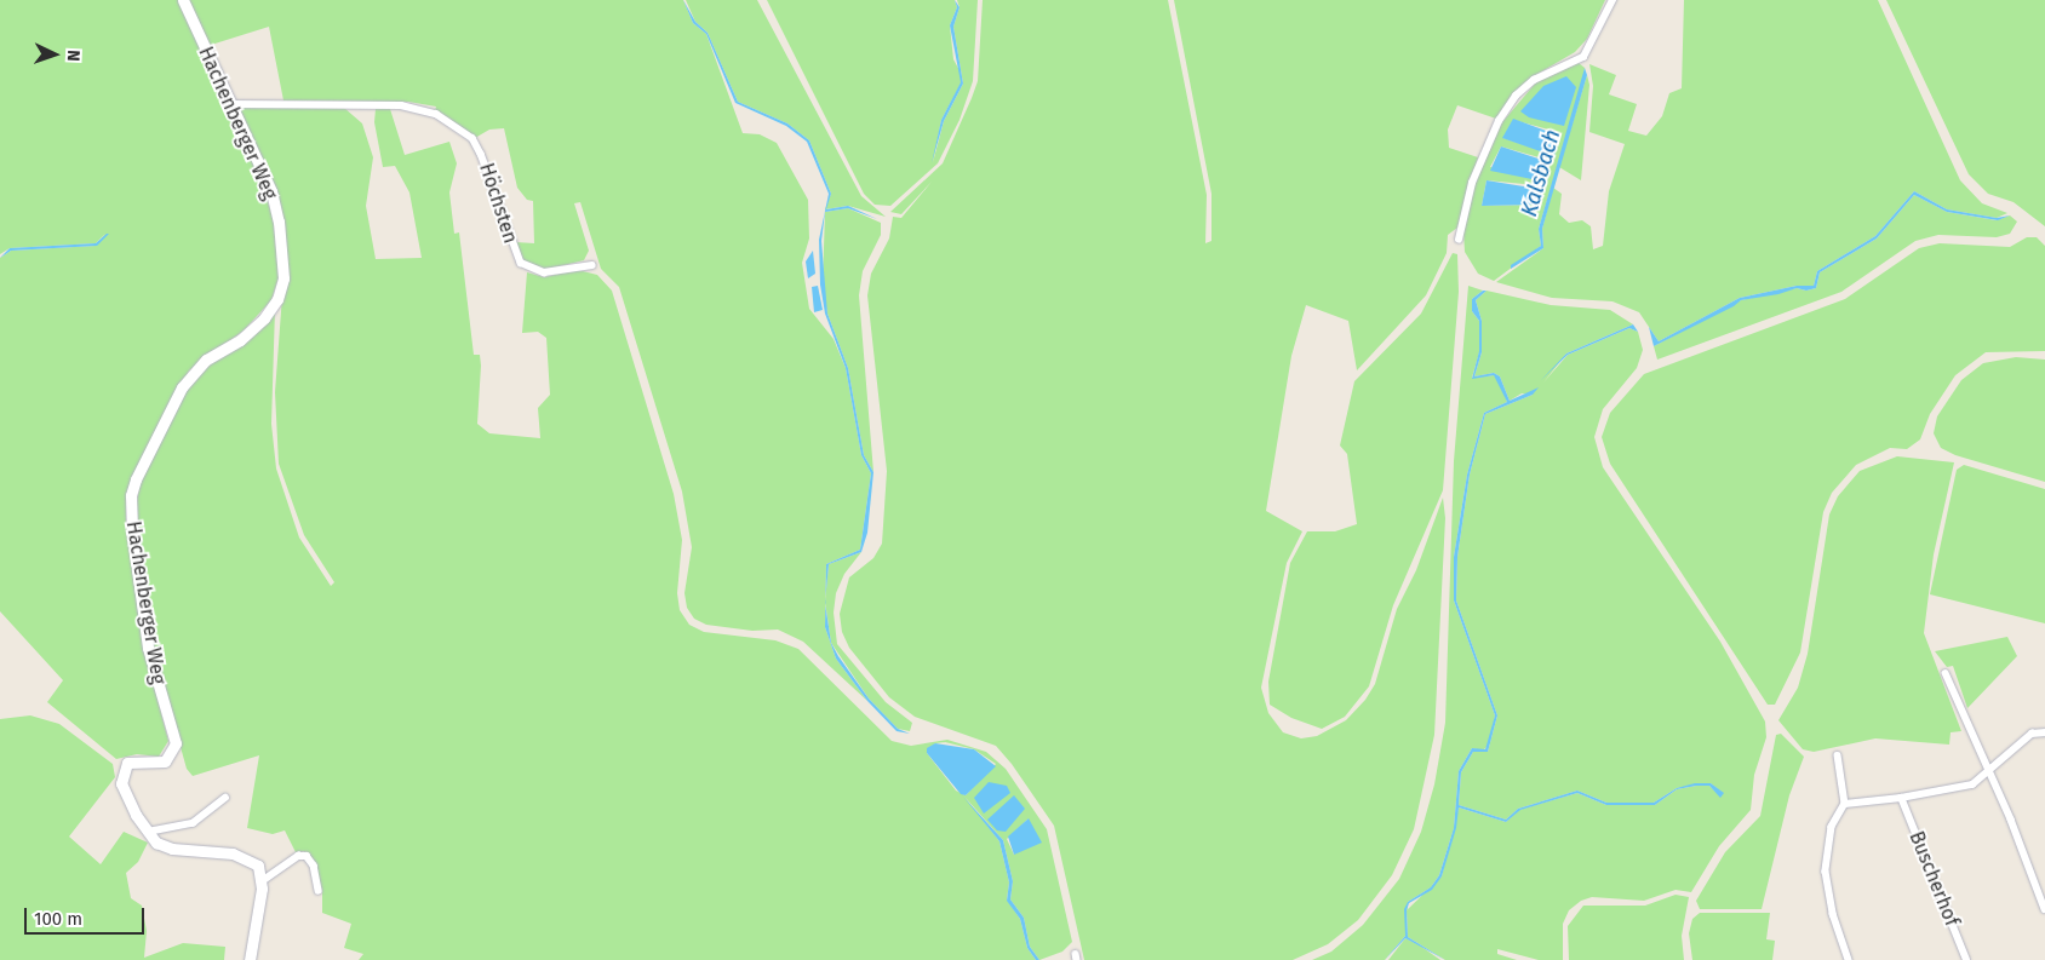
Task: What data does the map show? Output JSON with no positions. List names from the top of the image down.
{
  "streets": {
    "street": ["Hachenberger Weg", "Höchsten", "Buscherhof"]
  },
  "crossings": [
    ["Hachenberger Weg", "Höchsten"]
  ],
  "water": ["Kalsbach"],
  "scale_bar": "100 m",
  "north": "right"
}
